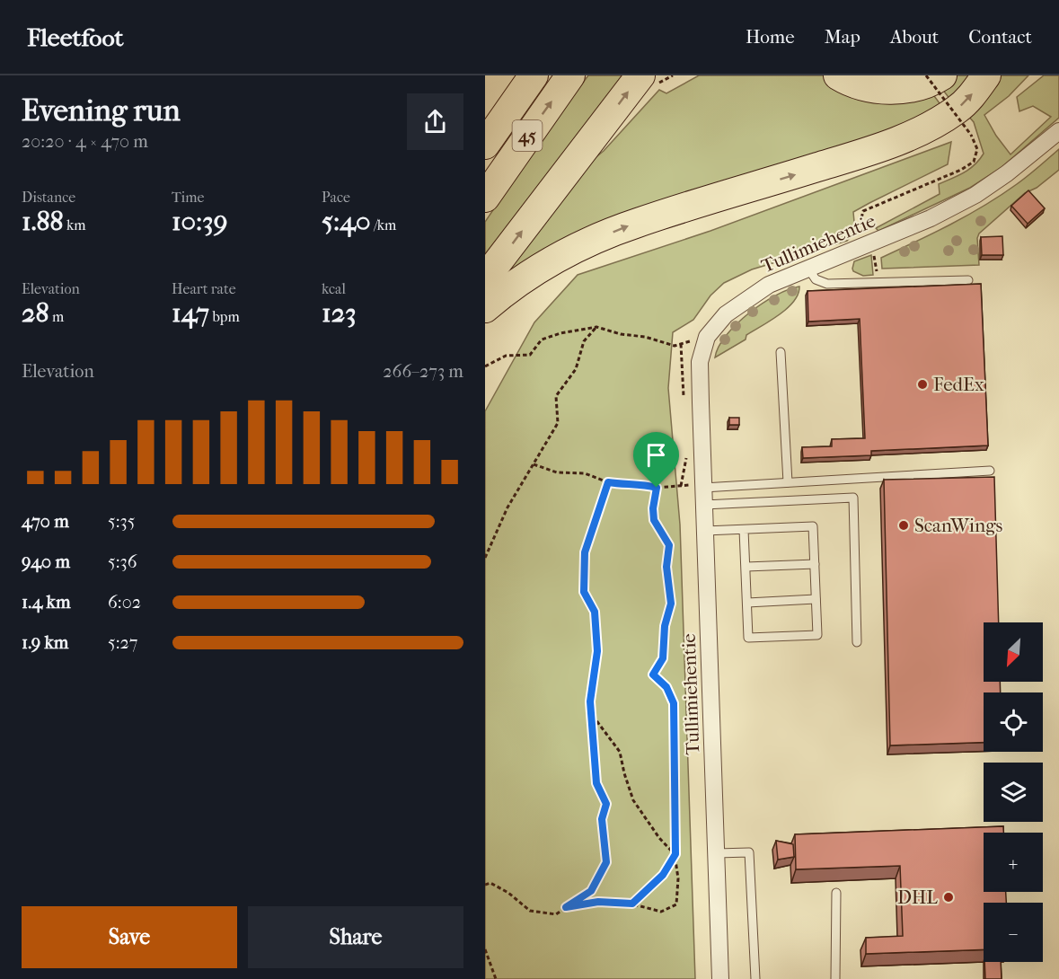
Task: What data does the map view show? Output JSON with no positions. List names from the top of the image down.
{
  "streets": {
    "highway": ["45"],
    "street": ["Tullimiehentie"]
  },
  "places": ["FedEx", "ScanWings", "DHL"],
  "north": "bottom left",
  "page": {
    "header": "Fleetfoot",
    "nav": [
      "Home",
      "Map",
      "About",
      "Contact"
    ],
    "heading": ["Evening run", "20:20 · 4 × 470 m"],
    "stats": [
      ["Distance", "1.88 km"],
      ["Time", "10:39"],
      ["Pace", "5:40 /km"],
      ["Elevation", "28 m"],
      ["Heart rate", "147 bpm"],
      ["kcal", "123"]
    ],
    "chart": ["Elevation", "266–273 m"],
    "list": [
      {
        "name": "470 m",
        "note": "5:35"
      },
      {
        "name": "940 m",
        "note": "5:36"
      },
      {
        "name": "1.4 km",
        "note": "6:02"
      },
      {
        "name": "1.9 km",
        "note": "5:27"
      }
    ],
    "map_buttons": ["+", "−"],
    "buttons": ["Save", "Share"]
  }
}
